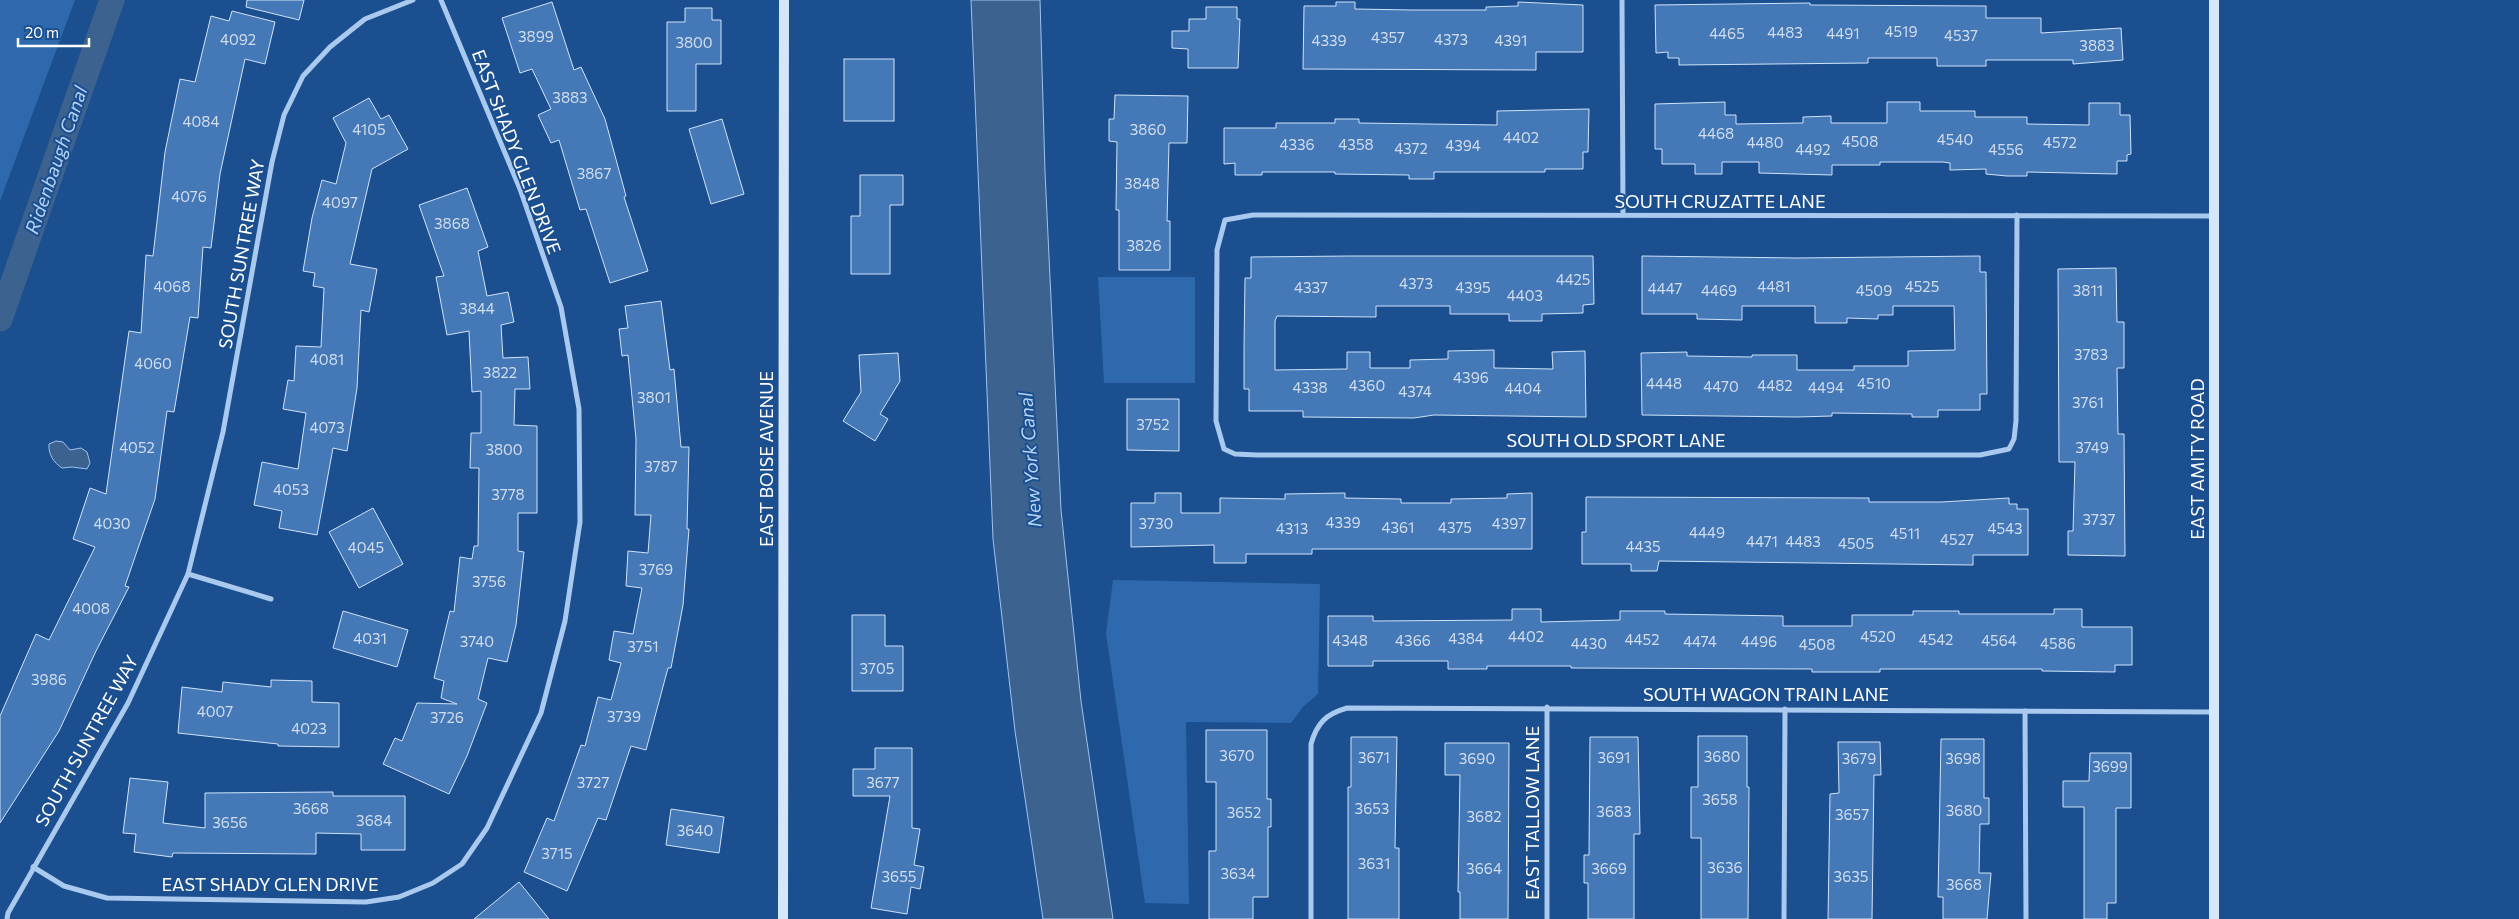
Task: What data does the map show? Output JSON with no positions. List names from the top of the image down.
{
  "streets": {
    "street": [
      "EAST SHADY GLEN DRIVE",
      "SOUTH CRUZATTE LANE",
      "SOUTH SUNTREE WAY",
      "SOUTH OLD SPORT LANE",
      "EAST BOISE AVENUE",
      "EAST AMITY ROAD",
      "SOUTH WAGON TRAIN LANE",
      "EAST TALLOW LANE"
    ]
  },
  "crossings": [
    ["EAST SHADY GLEN DRIVE", "SOUTH SUNTREE WAY"],
    ["SOUTH CRUZATTE LANE", "SOUTH OLD SPORT LANE"],
    ["SOUTH CRUZATTE LANE", "EAST AMITY ROAD"],
    ["EAST AMITY ROAD", "SOUTH WAGON TRAIN LANE"],
    ["SOUTH WAGON TRAIN LANE", "EAST TALLOW LANE"]
  ],
  "water": ["Ridenbaugh Canal", "New York Canal"],
  "house_numbers": [
    "4519",
    "4483",
    "4465",
    "4491",
    "4537",
    "3899",
    "4357",
    "4092",
    "4373",
    "4339",
    "4391",
    "3800",
    "3883",
    "3883",
    "4084",
    "4105",
    "3860",
    "4468",
    "4402",
    "4540",
    "4508",
    "4480",
    "4572",
    "4336",
    "4358",
    "4394",
    "4372",
    "4492",
    "4556",
    "3867",
    "3848",
    "4076",
    "4097",
    "3868",
    "3826",
    "4425",
    "4373",
    "4068",
    "4481",
    "4525",
    "4337",
    "4395",
    "4447",
    "4469",
    "4509",
    "3811",
    "4403",
    "3844",
    "3783",
    "4081",
    "4060",
    "3822",
    "4396",
    "4448",
    "4510",
    "4360",
    "4482",
    "4470",
    "4338",
    "4494",
    "4404",
    "4374",
    "3801",
    "3761",
    "3752",
    "4073",
    "4052",
    "3749",
    "3800",
    "3787",
    "4053",
    "3778",
    "3737",
    "4339",
    "4030",
    "3730",
    "4397",
    "4361",
    "4375",
    "4313",
    "4543",
    "4449",
    "4511",
    "4527",
    "4471",
    "4483",
    "4505",
    "4435",
    "4045",
    "3769",
    "3756",
    "4008",
    "4402",
    "4520",
    "4031",
    "4384",
    "4452",
    "4542",
    "4348",
    "4366",
    "4564",
    "3740",
    "4474",
    "4496",
    "4430",
    "4586",
    "4508",
    "3751",
    "3705",
    "3986",
    "4007",
    "3739",
    "3726",
    "4023",
    "3670",
    "3680",
    "3671",
    "3691",
    "3690",
    "3679",
    "3698",
    "3699",
    "3727",
    "3677",
    "3658",
    "3668",
    "3653",
    "3680",
    "3683",
    "3652",
    "3657",
    "3682",
    "3684",
    "3656",
    "3640",
    "3715",
    "3631",
    "3636",
    "3664",
    "3669",
    "3634",
    "3655",
    "3635",
    "3668"
  ],
  "scale_bar": "20 m"
}
